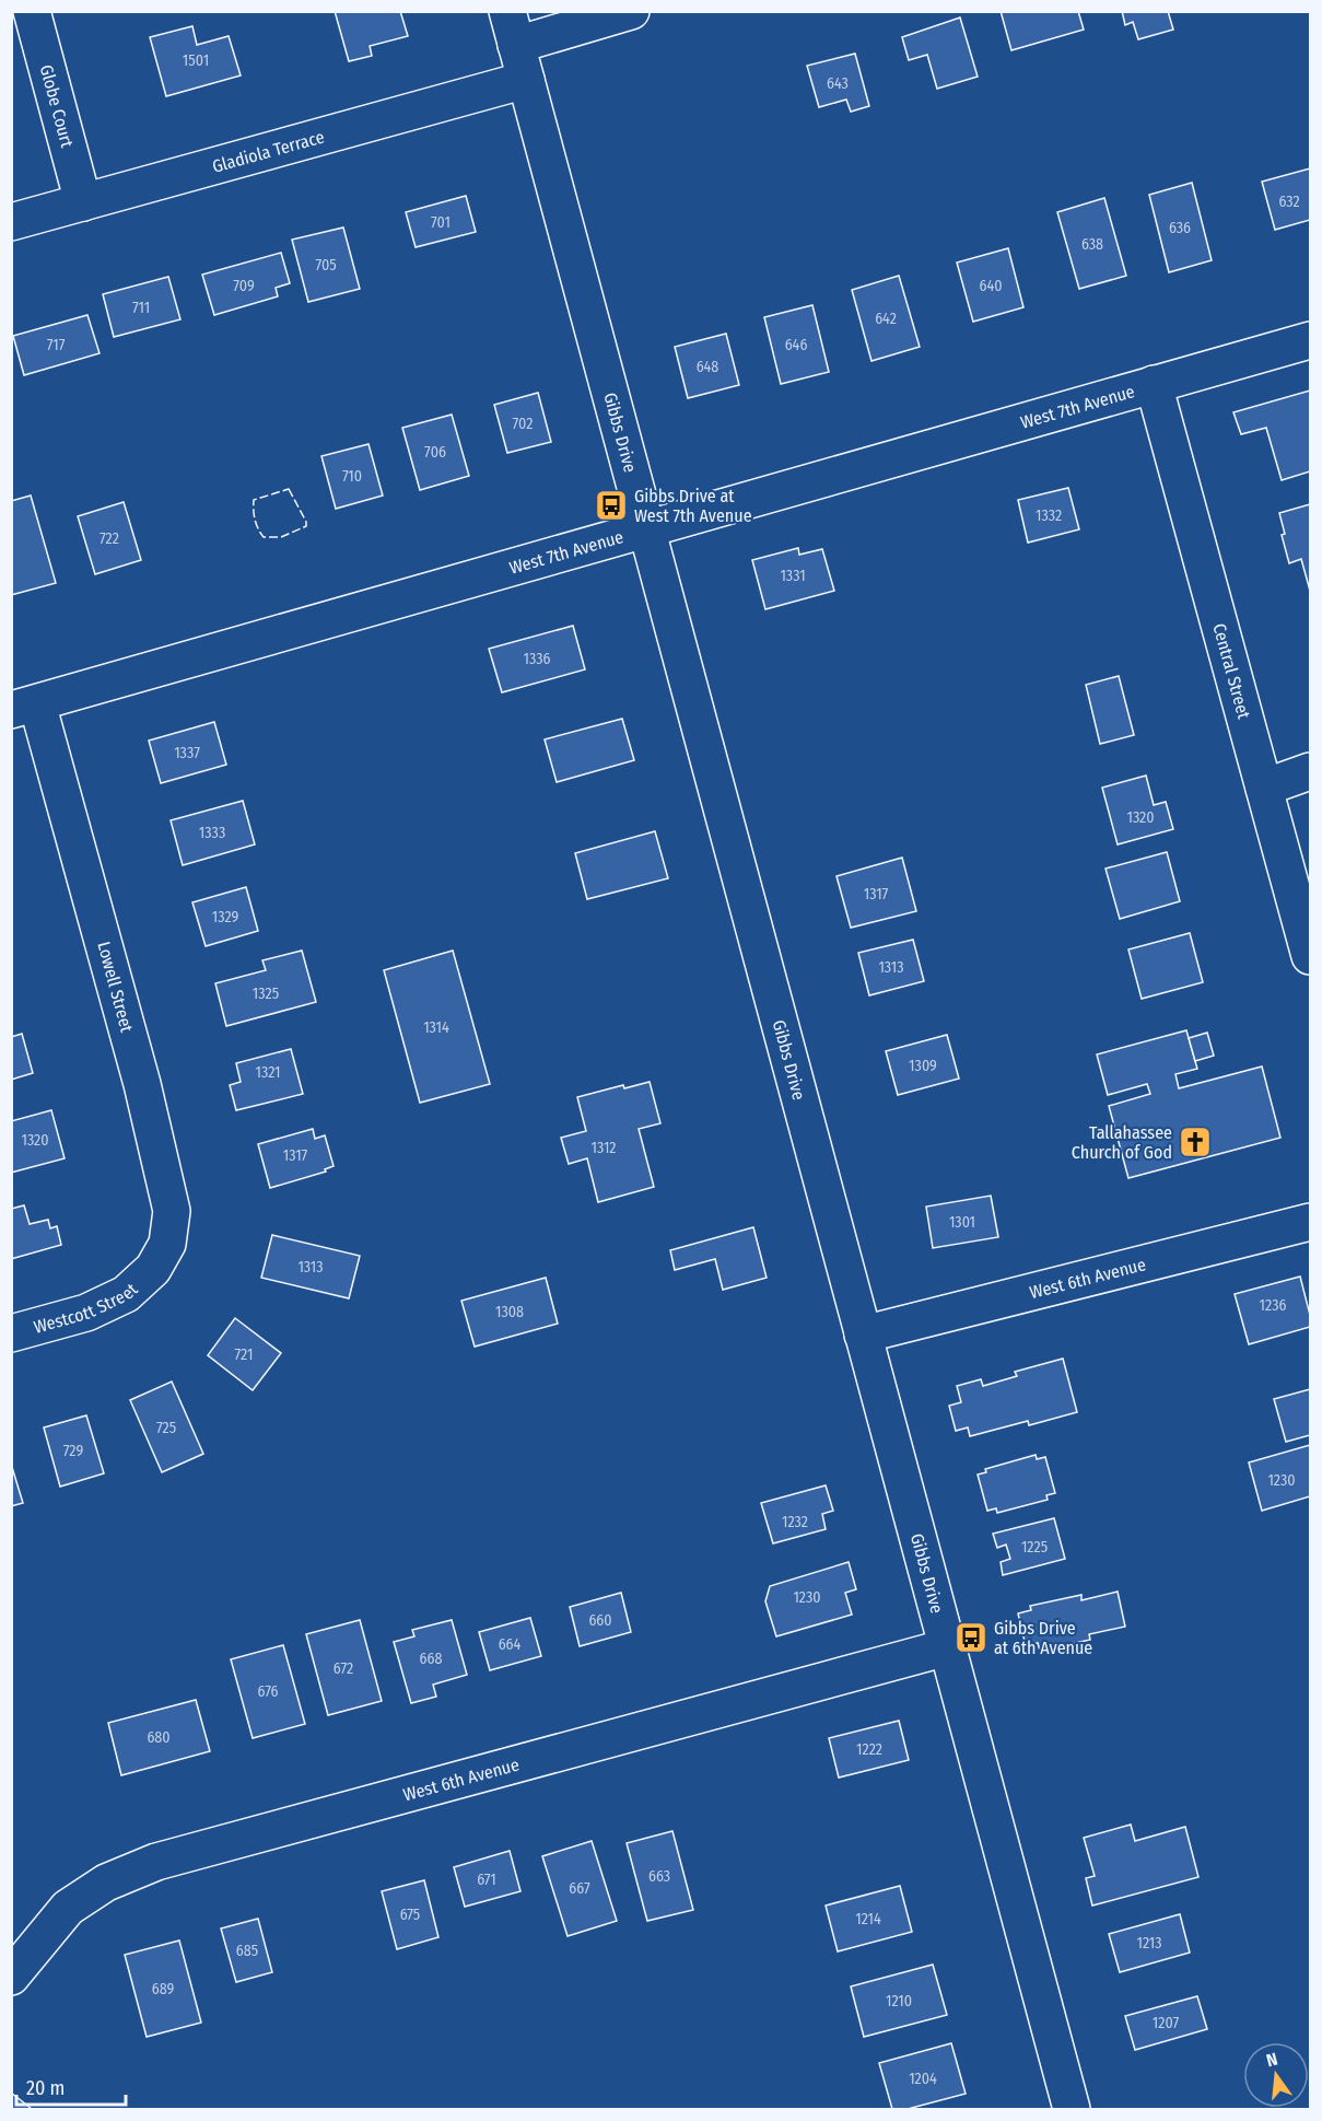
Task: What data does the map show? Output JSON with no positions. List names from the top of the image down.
{
  "streets": {
    "street": [
      "Globe Court",
      "Gladiola Terrace",
      "West 7th Avenue",
      "Gibbs Drive",
      "Central Street",
      "Lowell Street",
      "West 6th Avenue",
      "Westcott Street"
    ]
  },
  "crossings": [
    ["Globe Court", "Gladiola Terrace"],
    ["Gladiola Terrace", "Gibbs Drive"],
    ["West 7th Avenue", "Gibbs Drive"],
    ["West 7th Avenue", "Central Street"],
    ["West 7th Avenue", "Lowell Street"],
    ["Gibbs Drive", "West 6th Avenue"],
    ["Lowell Street", "Westcott Street"]
  ],
  "places": {
    "bus stop": ["Gibbs Drive at West 7th Avenue", "Gibbs Drive at 6th Avenue"],
    "church": ["Tallahassee Church of God"]
  },
  "house_numbers": [
    "1501",
    "643",
    "632",
    "701",
    "636",
    "638",
    "705",
    "709",
    "640",
    "711",
    "642",
    "717",
    "646",
    "648",
    "702",
    "706",
    "710",
    "1332",
    "722",
    "1331",
    "1336",
    "1337",
    "1320",
    "1333",
    "1317",
    "1329",
    "1313",
    "1325",
    "1314",
    "1309",
    "1321",
    "1320",
    "1312",
    "1317",
    "1301",
    "1313",
    "1236",
    "1308",
    "721",
    "725",
    "729",
    "1230",
    "1232",
    "1225",
    "1230",
    "660",
    "664",
    "668",
    "672",
    "676",
    "680",
    "1222",
    "663",
    "671",
    "667",
    "675",
    "1214",
    "1213",
    "685",
    "689",
    "1210",
    "1207",
    "1204"
  ],
  "scale_bar": "20 m",
  "north": "top"
}
